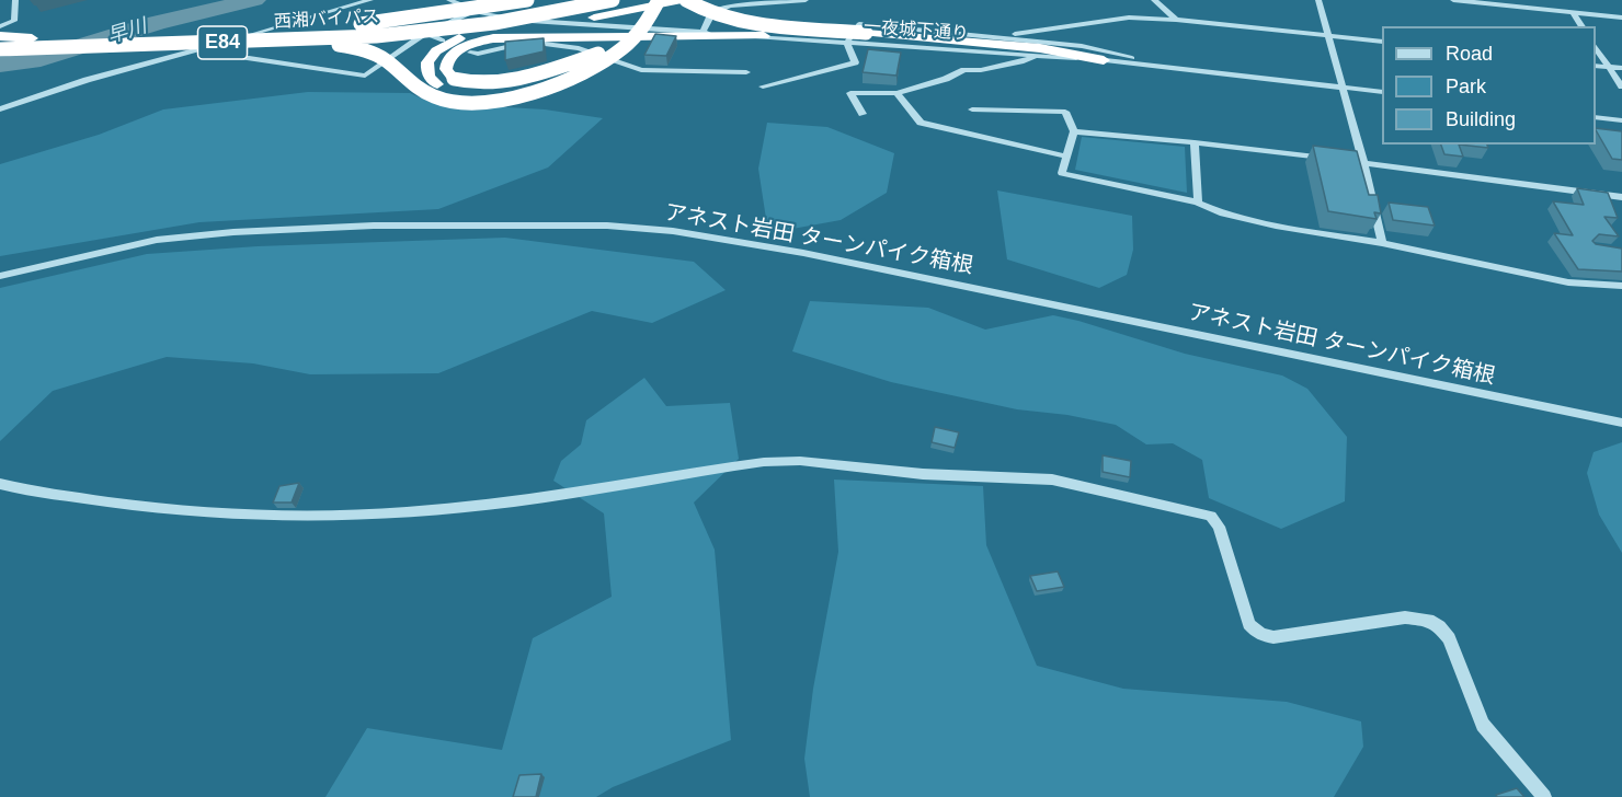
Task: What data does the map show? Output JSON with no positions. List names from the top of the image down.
{
  "streets": {
    "highway": ["西湘バイパス", "E84"],
    "street": ["一夜城下通り", "アネスト岩田 ターンパイク箱根"]
  },
  "water": ["早川"],
  "legend": ["Road", "Park", "Building"]
}
